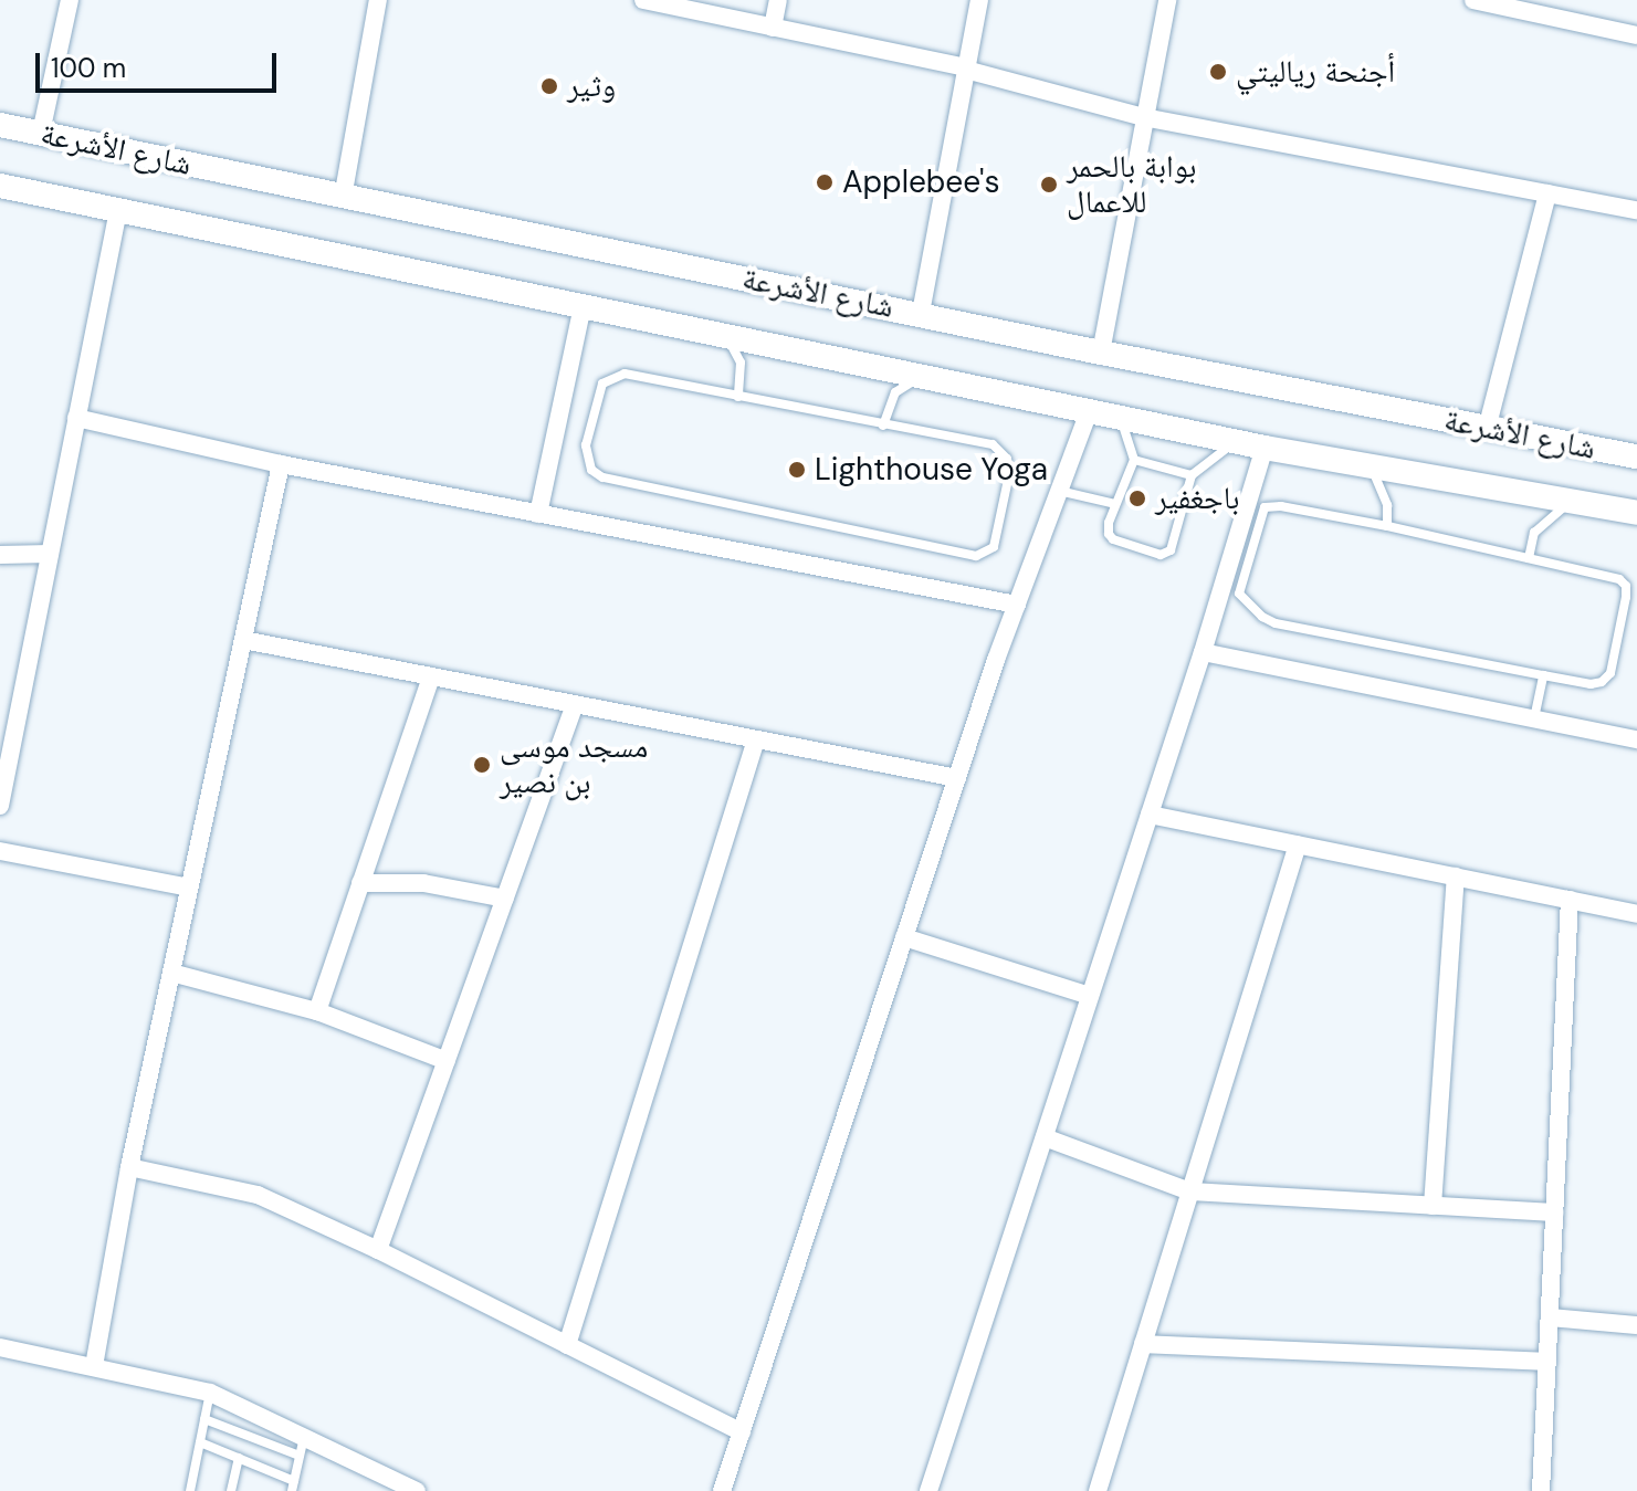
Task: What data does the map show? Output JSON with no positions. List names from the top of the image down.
{
  "streets": {
    "street": ["شارع الأشرعة"]
  },
  "places": [
    "أجنحة رياليتي",
    "وثير",
    "Applebee's",
    "بوابة بالحمر للاعمال",
    "Lighthouse Yoga",
    "باجغفير",
    "مسجد موسى بن نصير"
  ],
  "scale_bar": "100 m"
}
